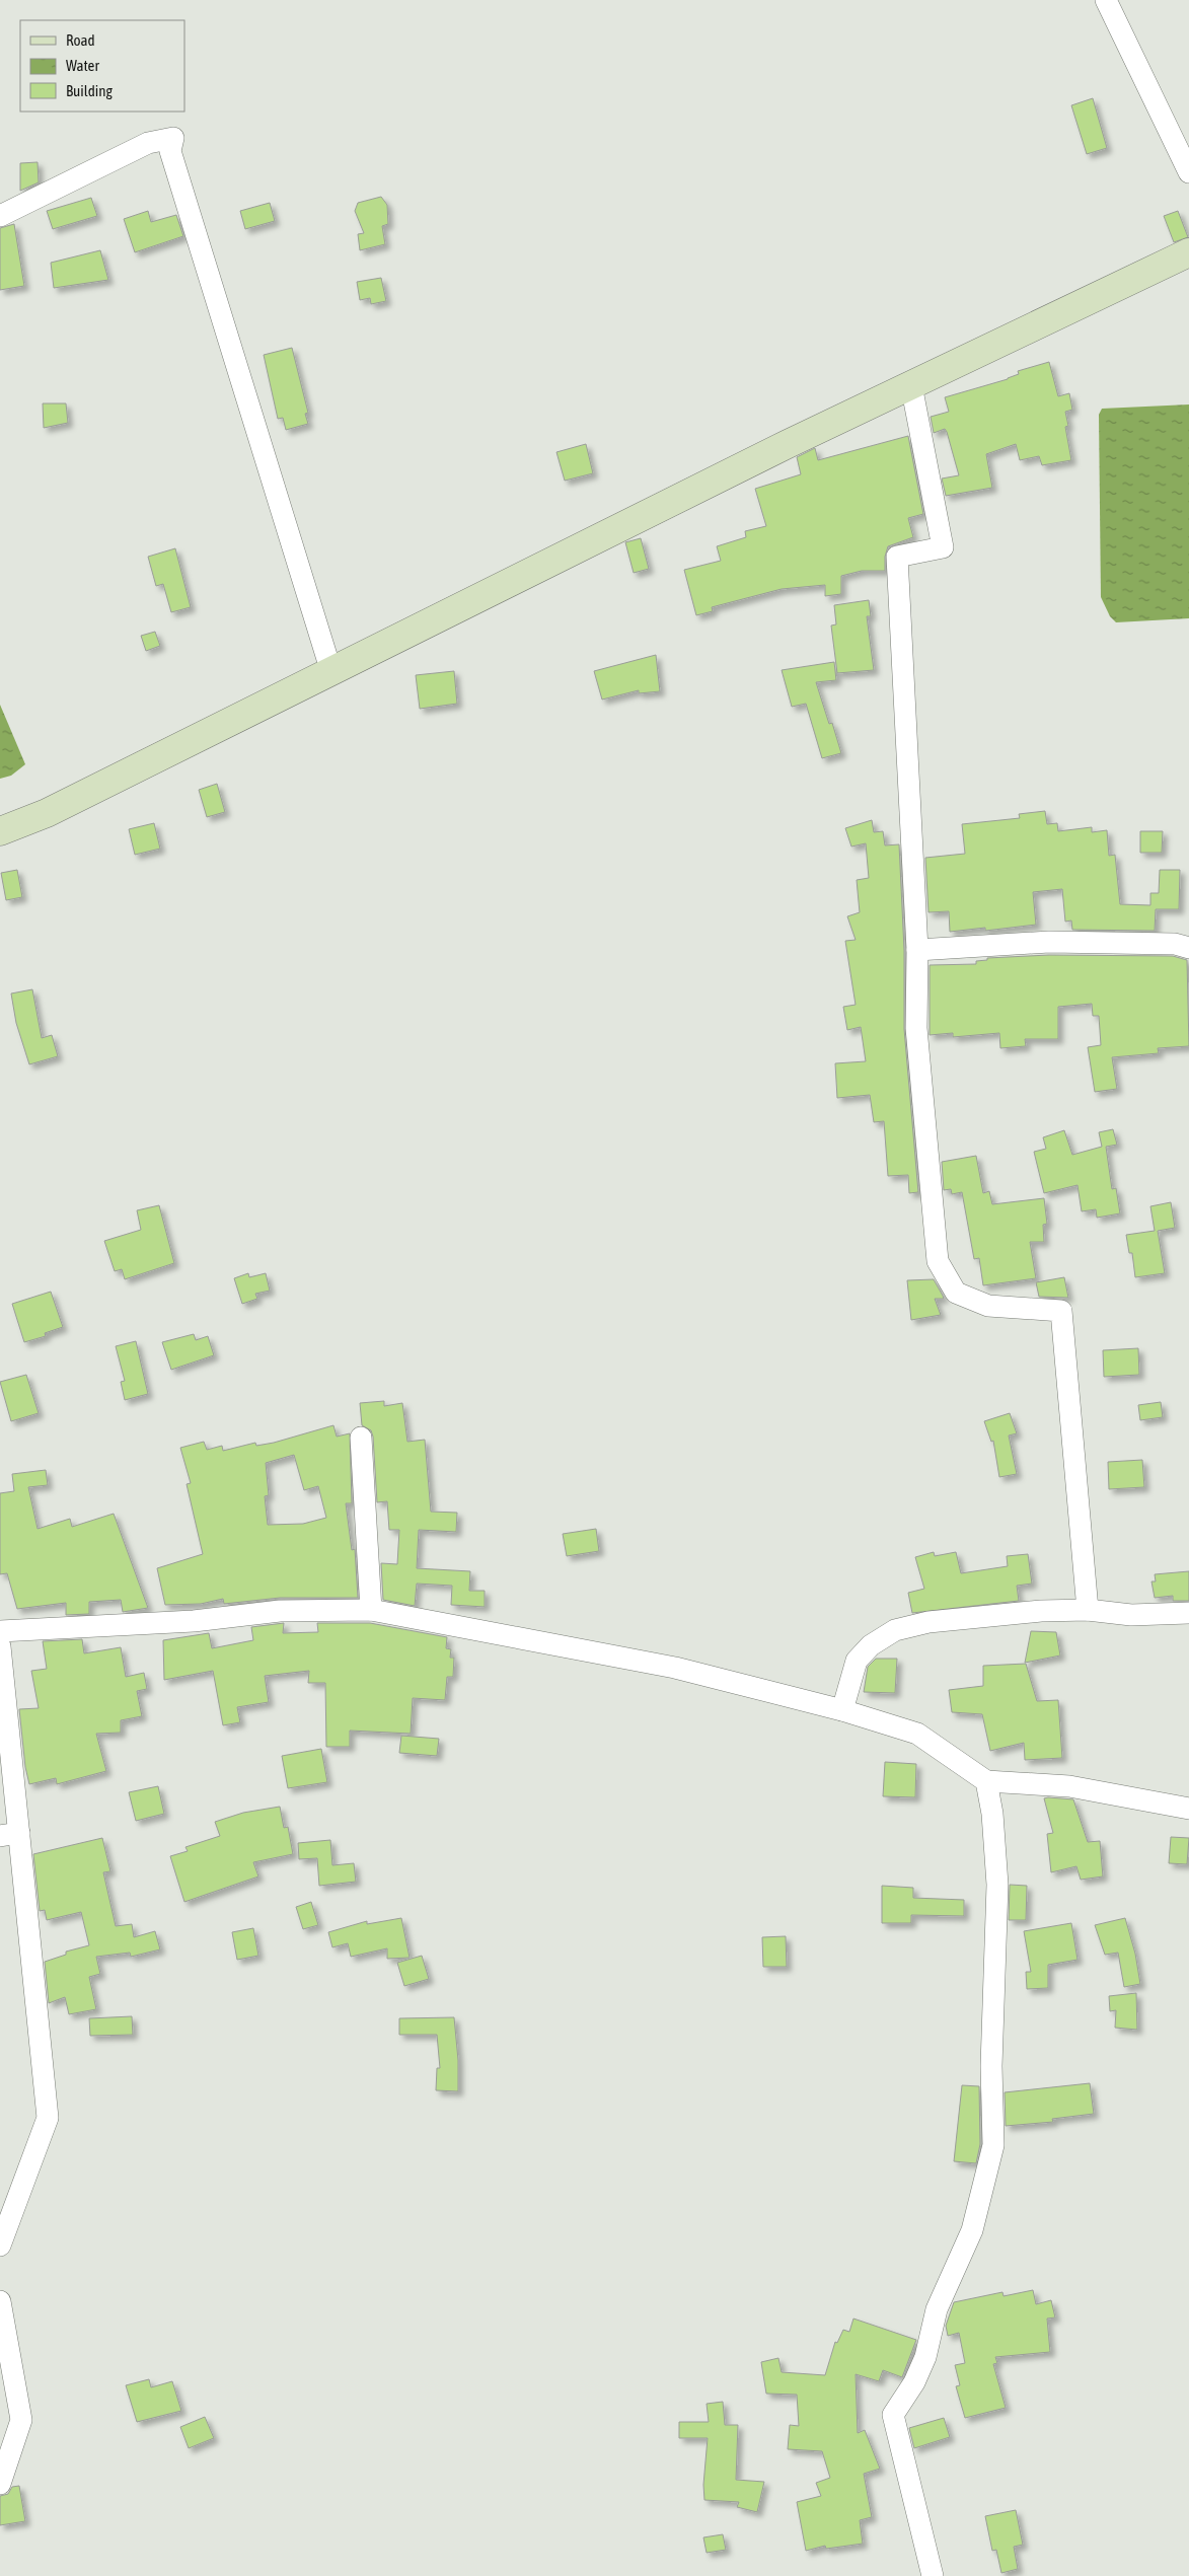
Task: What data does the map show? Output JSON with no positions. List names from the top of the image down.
{
  "legend": ["Road", "Water", "Building"]
}
